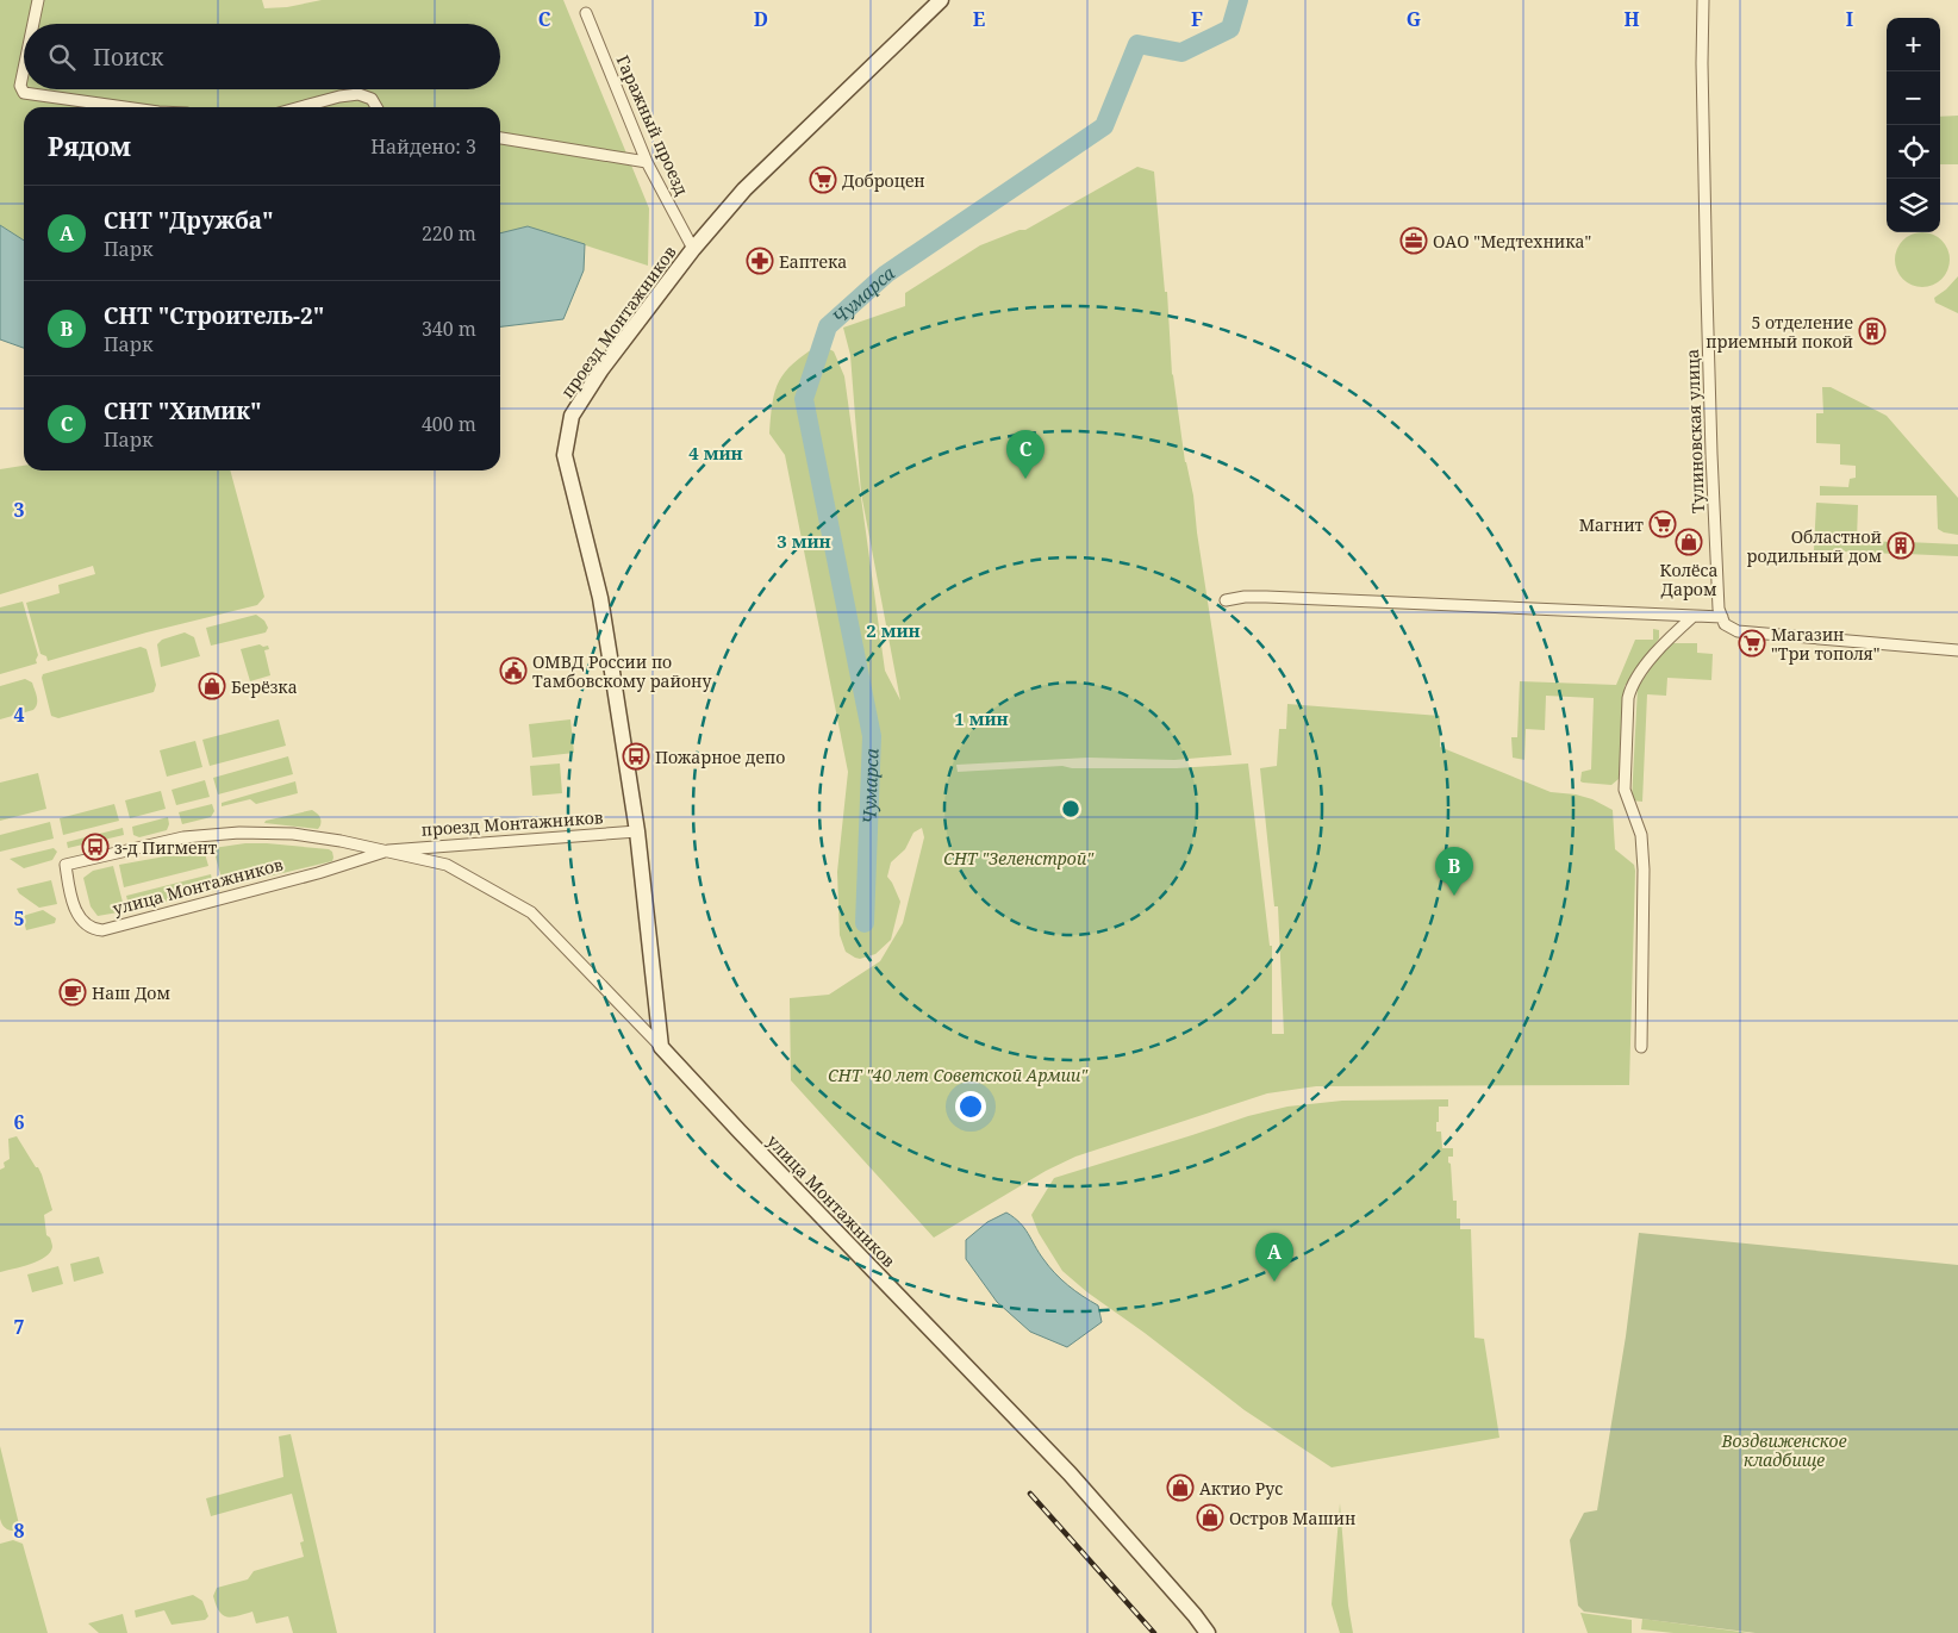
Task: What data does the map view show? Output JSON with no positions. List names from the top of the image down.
{
  "streets": {
    "main road": ["проезд Монтажников", "улица Монтажников"],
    "street": ["Гаражный проезд", "Тулиновская улица"]
  },
  "crossings": [
    ["Гаражный проезд", "проезд Монтажников"],
    ["проезд Монтажников", "улица Монтажников"]
  ],
  "water": ["Чумарса"],
  "parks": ["СНТ \"Зеленстрой\"", "СНТ \"40 лет Советской Армии\"", "Воздвиженское кладбище"],
  "places": {
    "supermarket": ["Доброцен", "Магнит", "Магазин \"Три тополя\""],
    "office": ["ОАО \"Медтехника\""],
    "pharmacy": ["Еаптека"],
    "building": ["5 отделение приемный покой", "Областной родильный дом"],
    "shop": [
      "Колёса Даром",
      "Берёзка",
      "Актио Рус",
      "Остров Машин"
    ],
    "public building": ["ОМВД России по Тамбовскому району"],
    "bus stop": ["Пожарное депо", "з-д Пигмент"],
    "cafe": ["Наш Дом"]
  },
  "page": {
    "map_buttons": ["+", "−"],
    "search": "Поиск",
    "heading": ["Рядом", "Найдено: 3"],
    "list": [
      {
        "mark": "A",
        "name": "СНТ \"Дружба\"",
        "note": "Парк",
        "value": "220 m"
      },
      {
        "mark": "B",
        "name": "СНТ \"Строитель-2\"",
        "note": "Парк",
        "value": "340 m"
      },
      {
        "mark": "C",
        "name": "СНТ \"Химик\"",
        "note": "Парк",
        "value": "400 m"
      }
    ],
    "pins": ["C", "B", "A"]
  },
  "grid": {
    "columns": [
      "C",
      "D",
      "E",
      "F",
      "G",
      "H",
      "I"
    ],
    "rows": [
      "3",
      "4",
      "5",
      "6",
      "7",
      "8"
    ]
  },
  "rings": [
    "4 мин",
    "3 мин",
    "2 мин",
    "1 мин"
  ]
}
